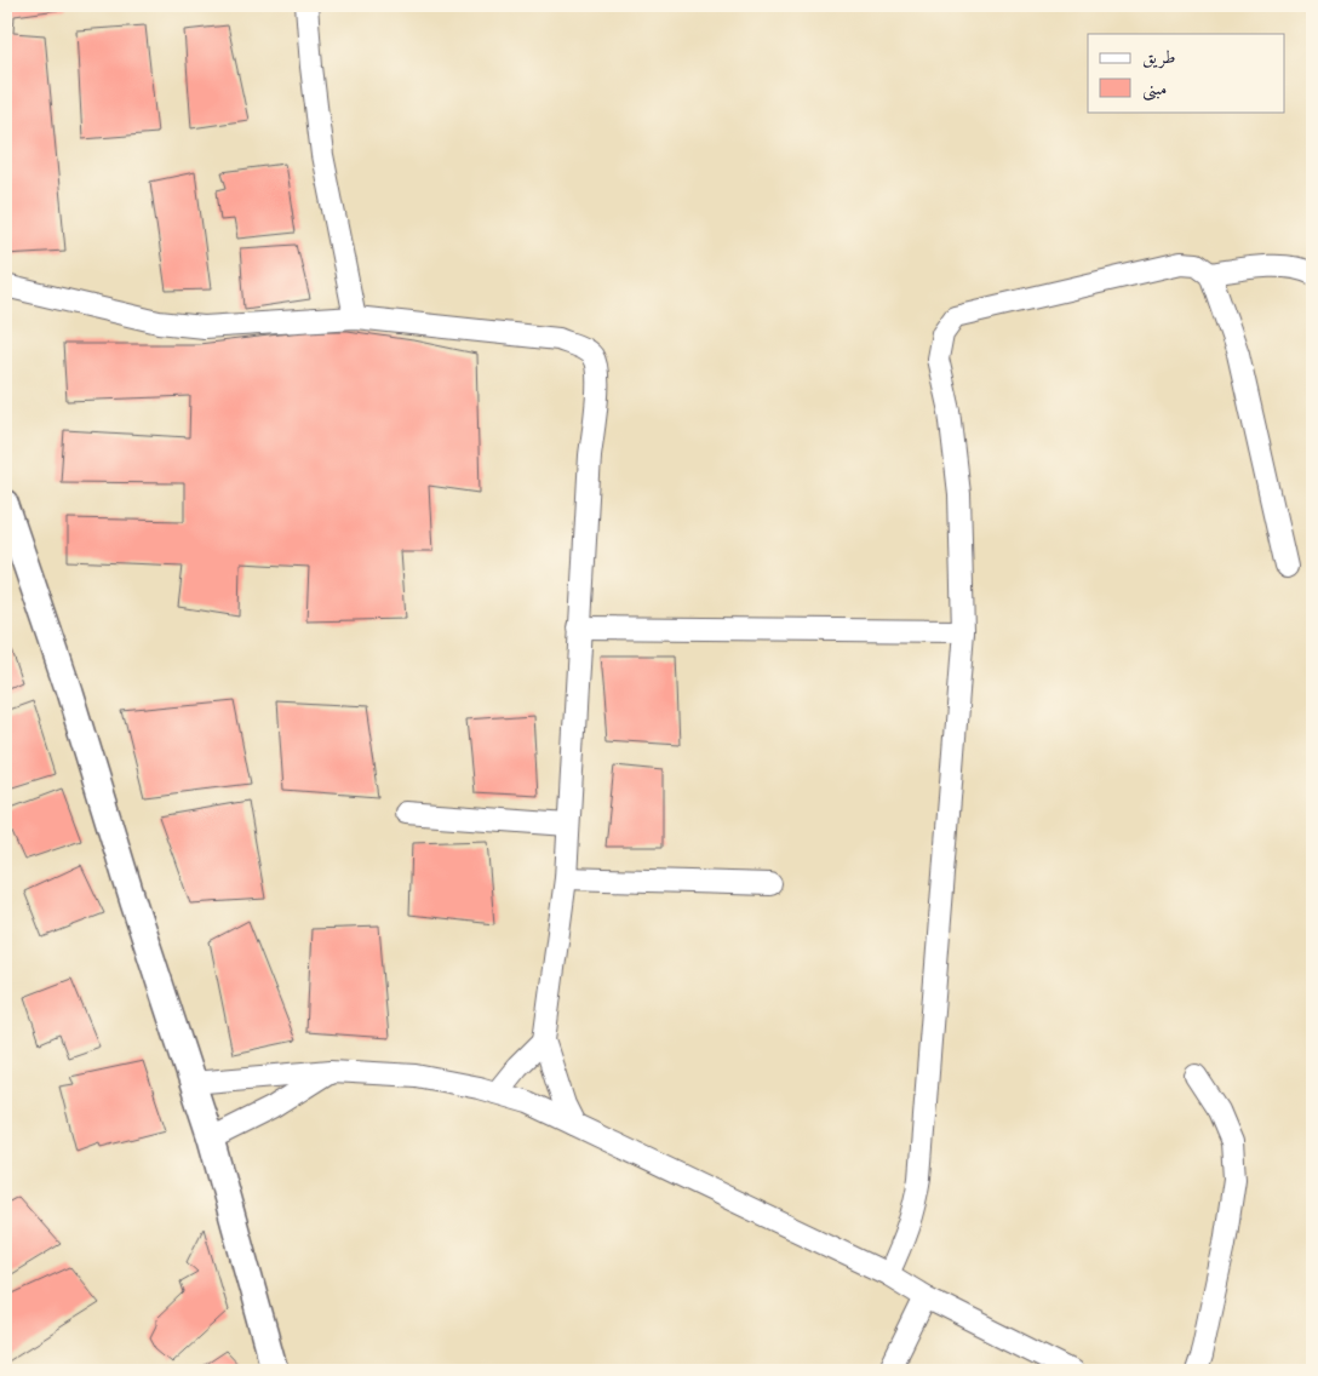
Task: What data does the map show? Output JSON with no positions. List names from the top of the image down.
{
  "legend": ["طريق", "مبنى"]
}
